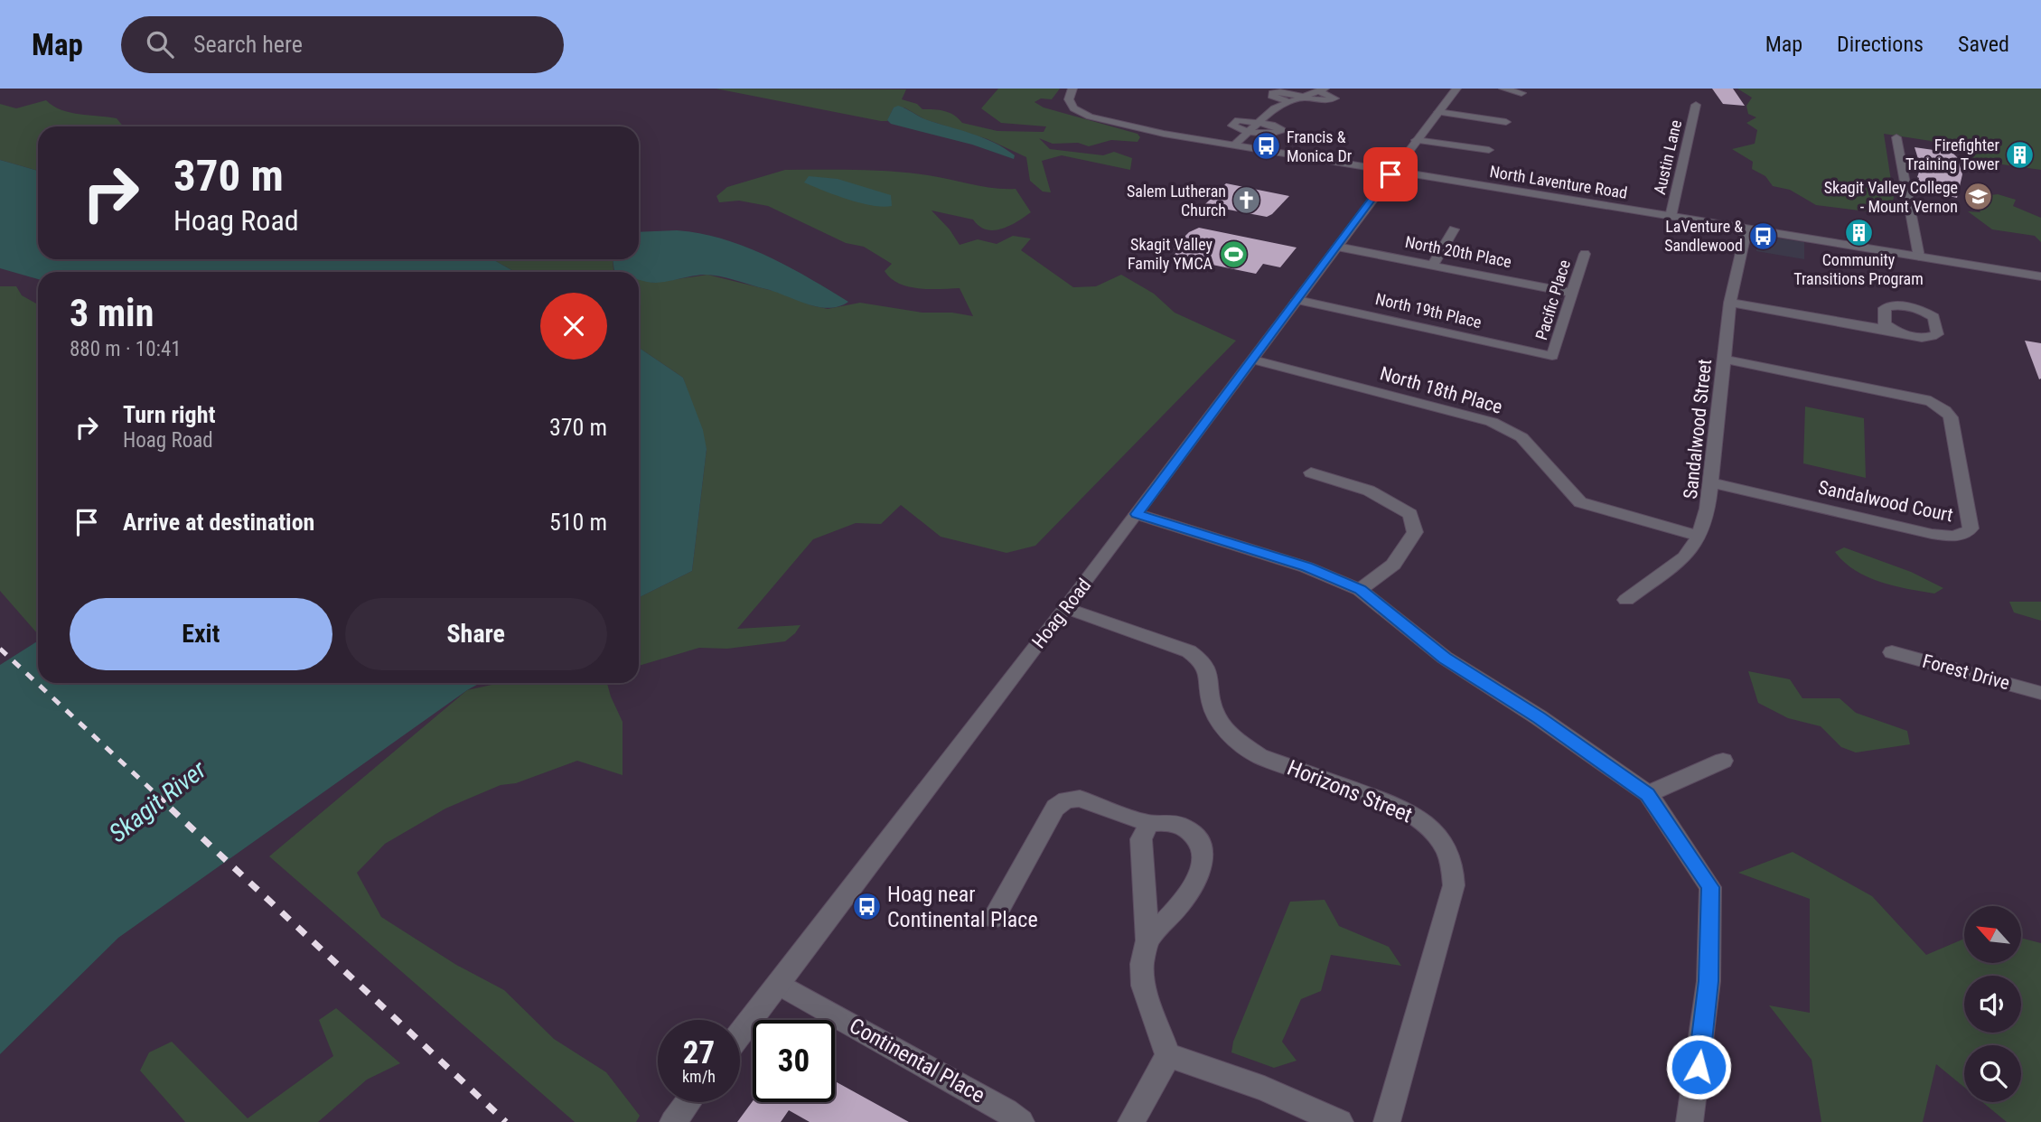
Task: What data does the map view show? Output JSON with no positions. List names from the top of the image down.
{
  "streets": {
    "street": [
      "Austin Lane",
      "North Laventure Road",
      "North 20th Place",
      "Pacific Place",
      "North 19th Place",
      "North 18th Place",
      "Sandalwood Street",
      "Sandalwood Court",
      "Hoag Road",
      "Forest Drive",
      "Horizons Street",
      "Continental Place"
    ]
  },
  "crossings": [
    ["Austin Lane", "North Laventure Road"],
    ["North Laventure Road", "Sandalwood Street"],
    ["North Laventure Road", "Hoag Road"],
    ["North 20th Place", "Pacific Place"],
    ["North 20th Place", "Hoag Road"],
    ["Pacific Place", "North 19th Place"],
    ["North 19th Place", "Hoag Road"],
    ["North 18th Place", "Sandalwood Street"],
    ["North 18th Place", "Hoag Road"],
    ["Sandalwood Street", "Sandalwood Court"],
    ["Hoag Road", "Horizons Street"],
    ["Hoag Road", "Continental Place"]
  ],
  "water": ["Skagit River"],
  "places": {
    "bus stop": ["Francis & Monica Dr", "LaVenture & Sandlewood", "Hoag near Continental Place"],
    "building": ["Firefighter Training Tower", "Community Transitions Program"],
    "school or university": ["Skagit Valley College - Mount Vernon"],
    "church": ["Salem Lutheran Church"],
    "sports": ["Skagit Valley Family YMCA"]
  },
  "north": "top left",
  "page": {
    "header": "Map",
    "search": "Search here",
    "nav": ["Map", "Directions", "Saved"],
    "turn": ["370 m", "Hoag Road"],
    "heading": ["3 min", "880 m · 10:41"],
    "list": [
      {
        "name": "Turn right",
        "note": "Hoag Road",
        "value": "370 m"
      },
      {
        "name": "Arrive at destination",
        "value": "510 m"
      }
    ],
    "buttons": ["Exit", "Share"],
    "speed": "27 km/h",
    "limit": "30"
  }
}
